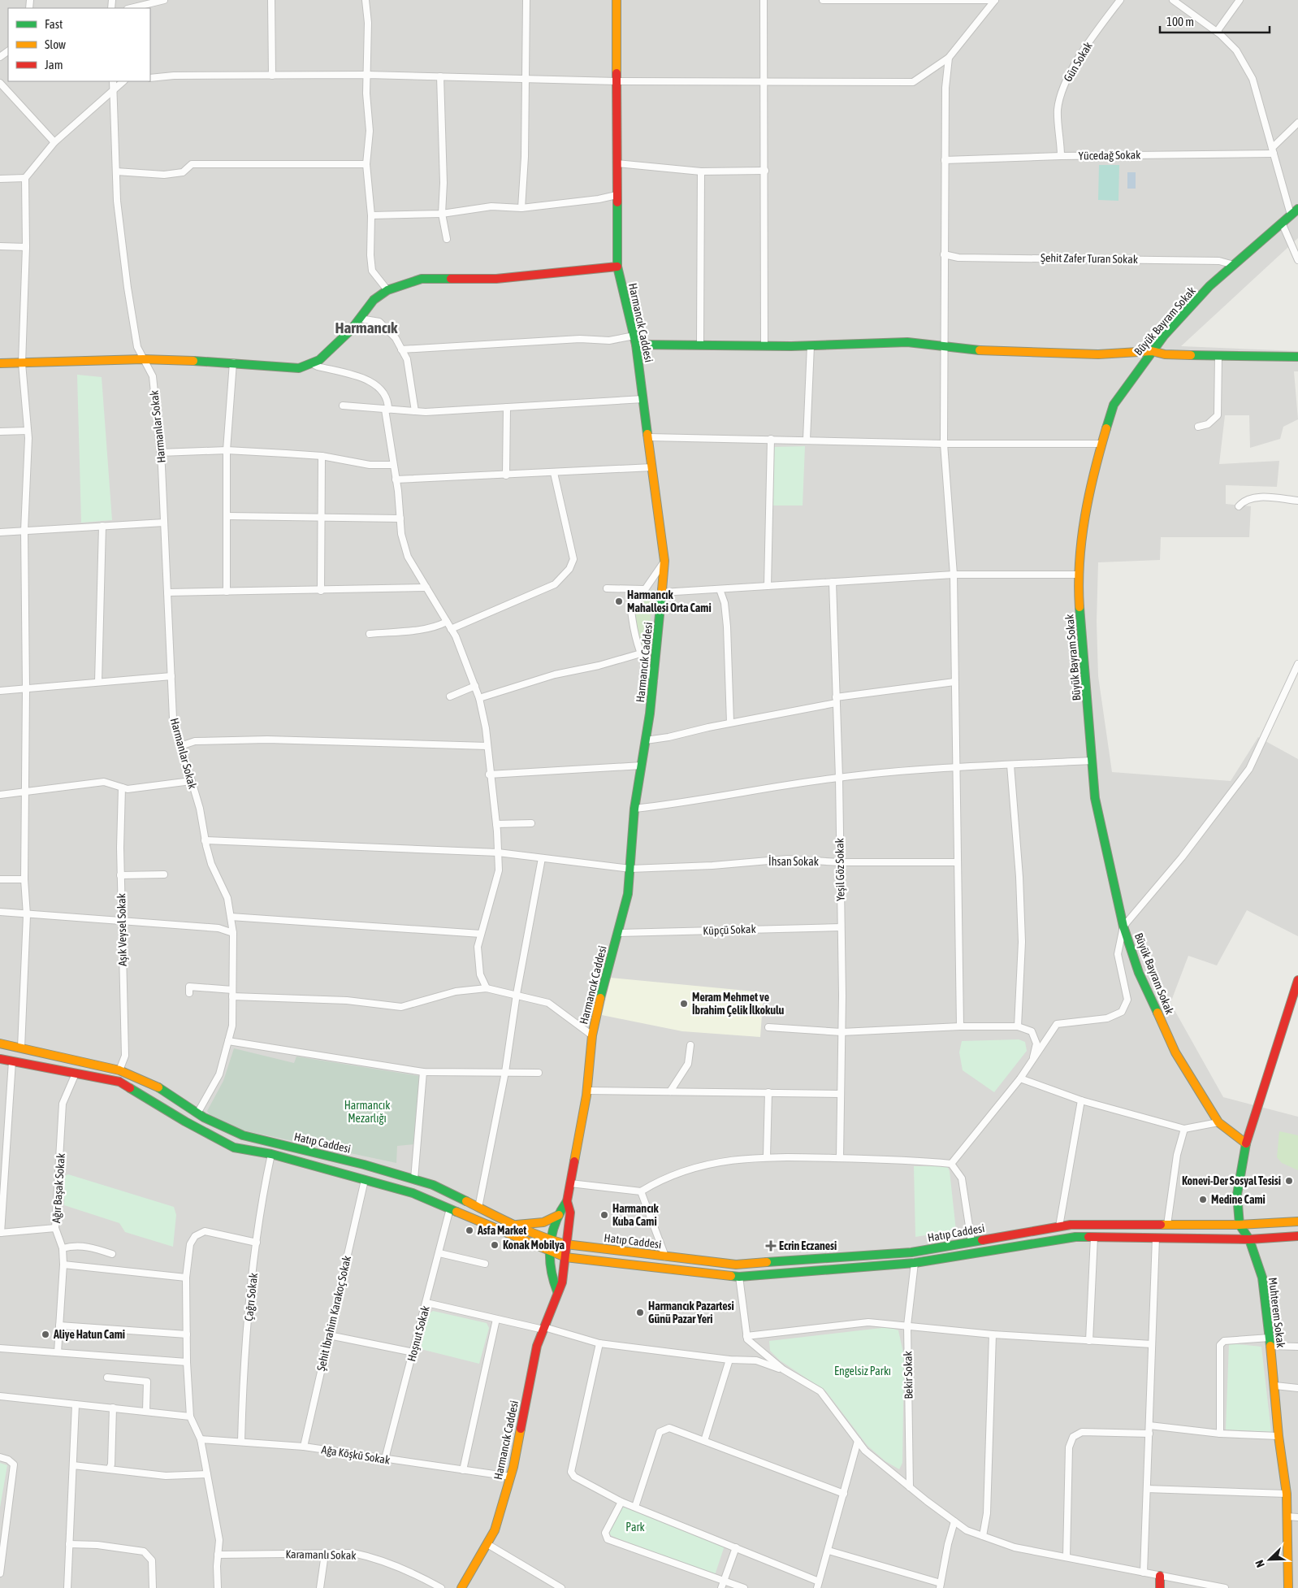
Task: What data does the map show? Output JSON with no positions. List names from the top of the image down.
{
  "streets": {
    "street": [
      "Gün Sokak",
      "Yücedağ Sokak",
      "Şehit Zafer Turan Sokak",
      "Büyük Bayram Sokak",
      "Harmancık Caddesi",
      "Harmanlar Sokak",
      "İhsan Sokak",
      "Yeşil Göz Sokak",
      "Aşık Veysel Sokak",
      "Küpçü Sokak",
      "Hatıp Caddesi",
      "Ağır Başak Sokak",
      "Çağrı Sokak",
      "Muhterem Sokak",
      "Şehit İbrahim Karakoç Sokak",
      "Hoşnut Sokak",
      "Bekir Sokak",
      "Ağa Köşkü Sokak",
      "Karamanlı Sokak"
    ]
  },
  "crossings": [
    ["Gün Sokak", "Yücedağ Sokak"],
    ["Şehit Zafer Turan Sokak", "Büyük Bayram Sokak"],
    ["Büyük Bayram Sokak", "Muhterem Sokak"],
    ["Harmancık Caddesi", "İhsan Sokak"],
    ["Harmancık Caddesi", "Küpçü Sokak"],
    ["Harmancık Caddesi", "Hatıp Caddesi"],
    ["Harmancık Caddesi", "Ağa Köşkü Sokak"],
    ["Harmanlar Sokak", "İhsan Sokak"],
    ["Harmanlar Sokak", "Hatıp Caddesi"],
    ["İhsan Sokak", "Yeşil Göz Sokak"],
    ["Yeşil Göz Sokak", "Küpçü Sokak"],
    ["Aşık Veysel Sokak", "Hatıp Caddesi"],
    ["Hatıp Caddesi", "Ağır Başak Sokak"],
    ["Hatıp Caddesi", "Çağrı Sokak"],
    ["Hatıp Caddesi", "Muhterem Sokak"],
    ["Hatıp Caddesi", "Şehit İbrahim Karakoç Sokak"],
    ["Hatıp Caddesi", "Hoşnut Sokak"],
    ["Hatıp Caddesi", "Bekir Sokak"],
    ["Çağrı Sokak", "Ağa Köşkü Sokak"],
    ["Şehit İbrahim Karakoç Sokak", "Ağa Köşkü Sokak"],
    ["Hoşnut Sokak", "Ağa Köşkü Sokak"]
  ],
  "districts": ["Harmancık"],
  "parks": ["Harmancık Mezarlığı", "Engelsiz Parkı", "Park"],
  "places": {
    "other": [
      "Harmancık Mahallesi Orta Cami",
      "Meram Mehmet ve İbrahim Çelik İlkokulu",
      "Konevi-Der Sosyal Tesisi",
      "Medine Cami",
      "Harmancık Kuba Cami",
      "Asfa Market",
      "Konak Mobilya",
      "Harmancık Pazartesi Günü Pazar Yeri",
      "Aliye Hatun Cami"
    ],
    "health": ["Ecrin Eczanesi"]
  },
  "legend": ["Fast", "Slow", "Jam"],
  "scale_bar": "100 m",
  "north": "bottom left"
}
